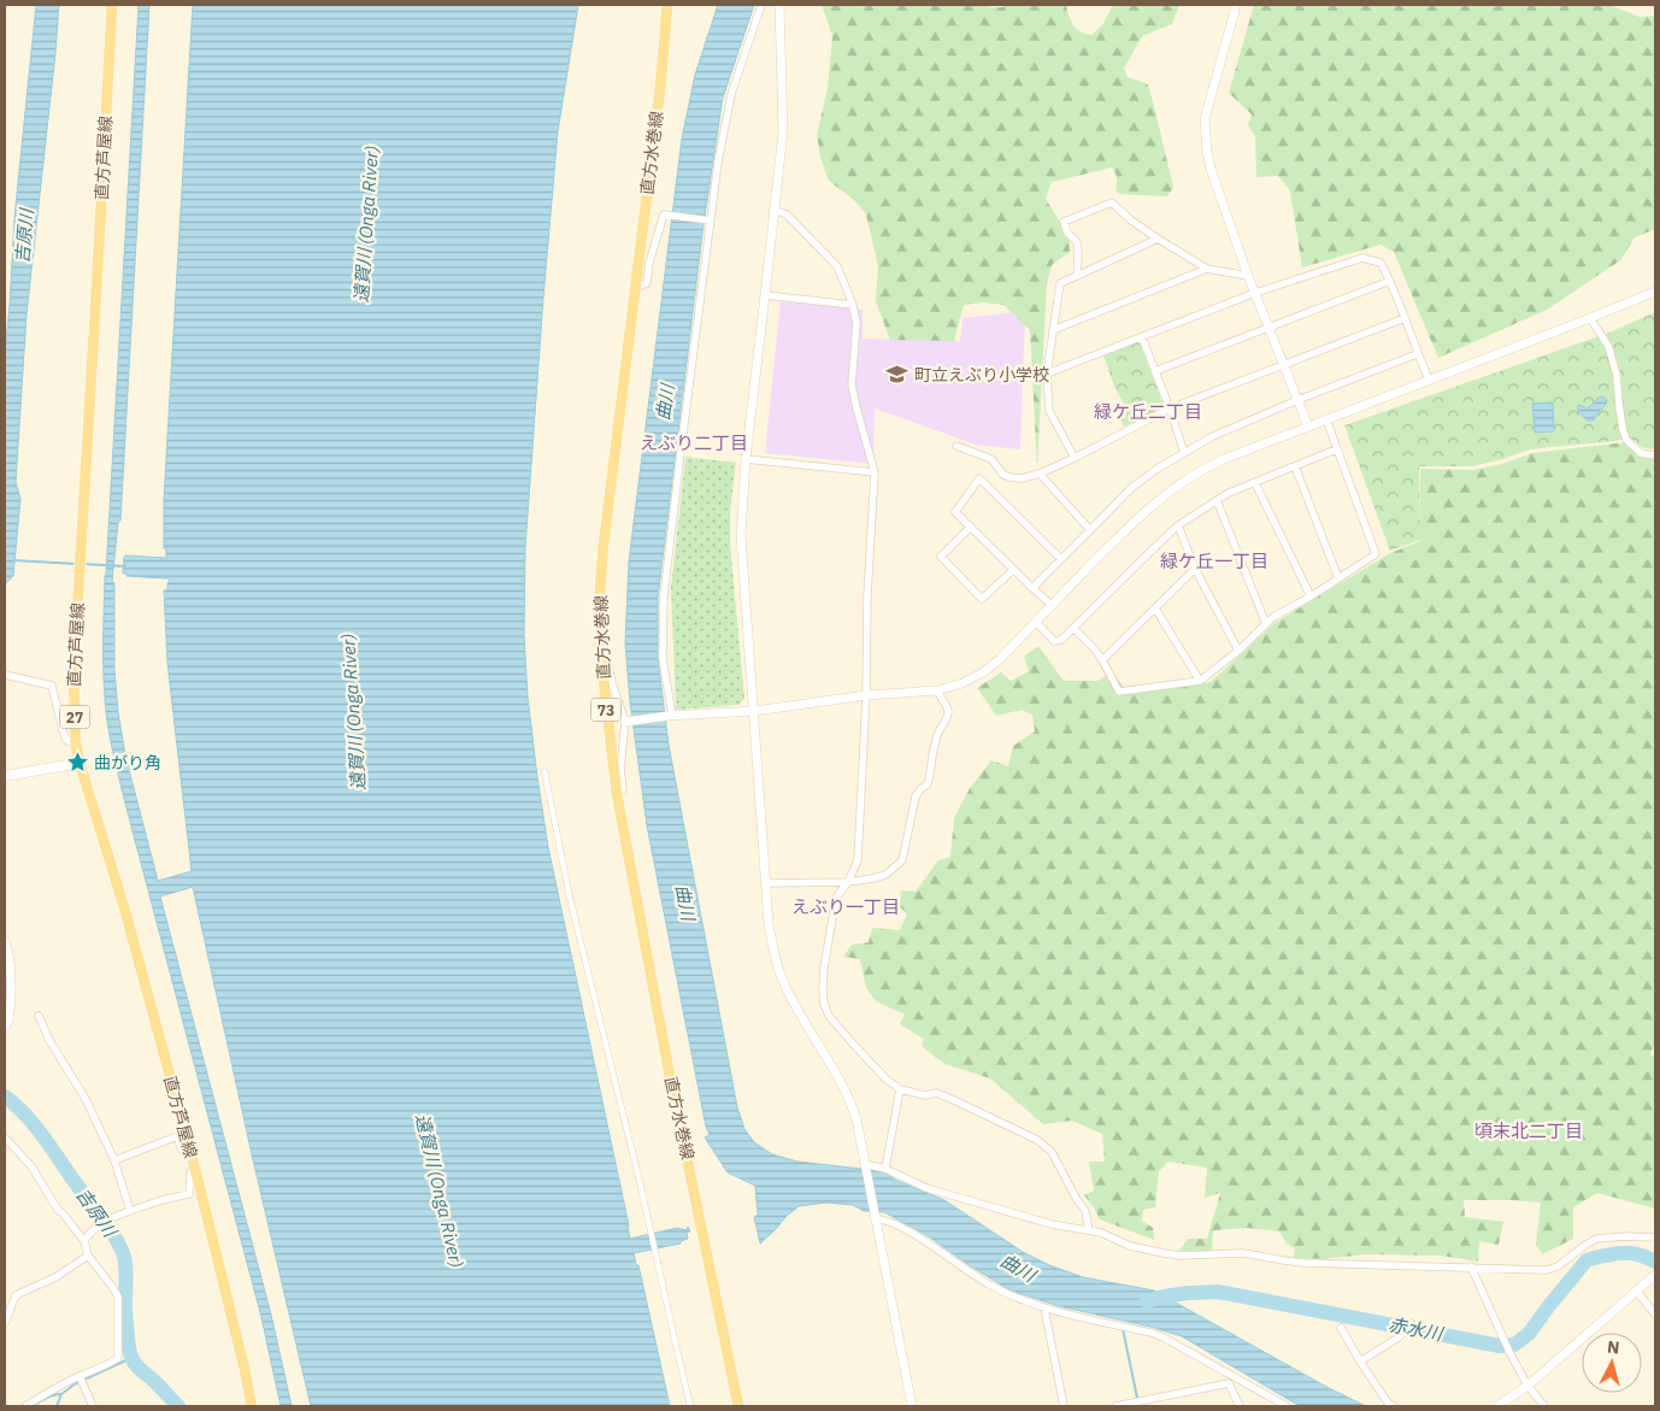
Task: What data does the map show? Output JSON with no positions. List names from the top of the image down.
{
  "streets": {
    "main road": [
      "直方水巻線",
      "直方芦屋線",
      "73",
      "27"
    ]
  },
  "districts": [
    "緑ケ丘二丁目",
    "えぶり二丁目",
    "緑ケ丘一丁目",
    "えぶり一丁目",
    "頃末北二丁目"
  ],
  "water": [
    "遠賀川 (Onga River)",
    "吉原川",
    "曲川",
    "赤水川"
  ],
  "places": {
    "school or university": ["町立えぶり小学校"],
    "place": ["曲がり角"]
  },
  "north": "top"
}
